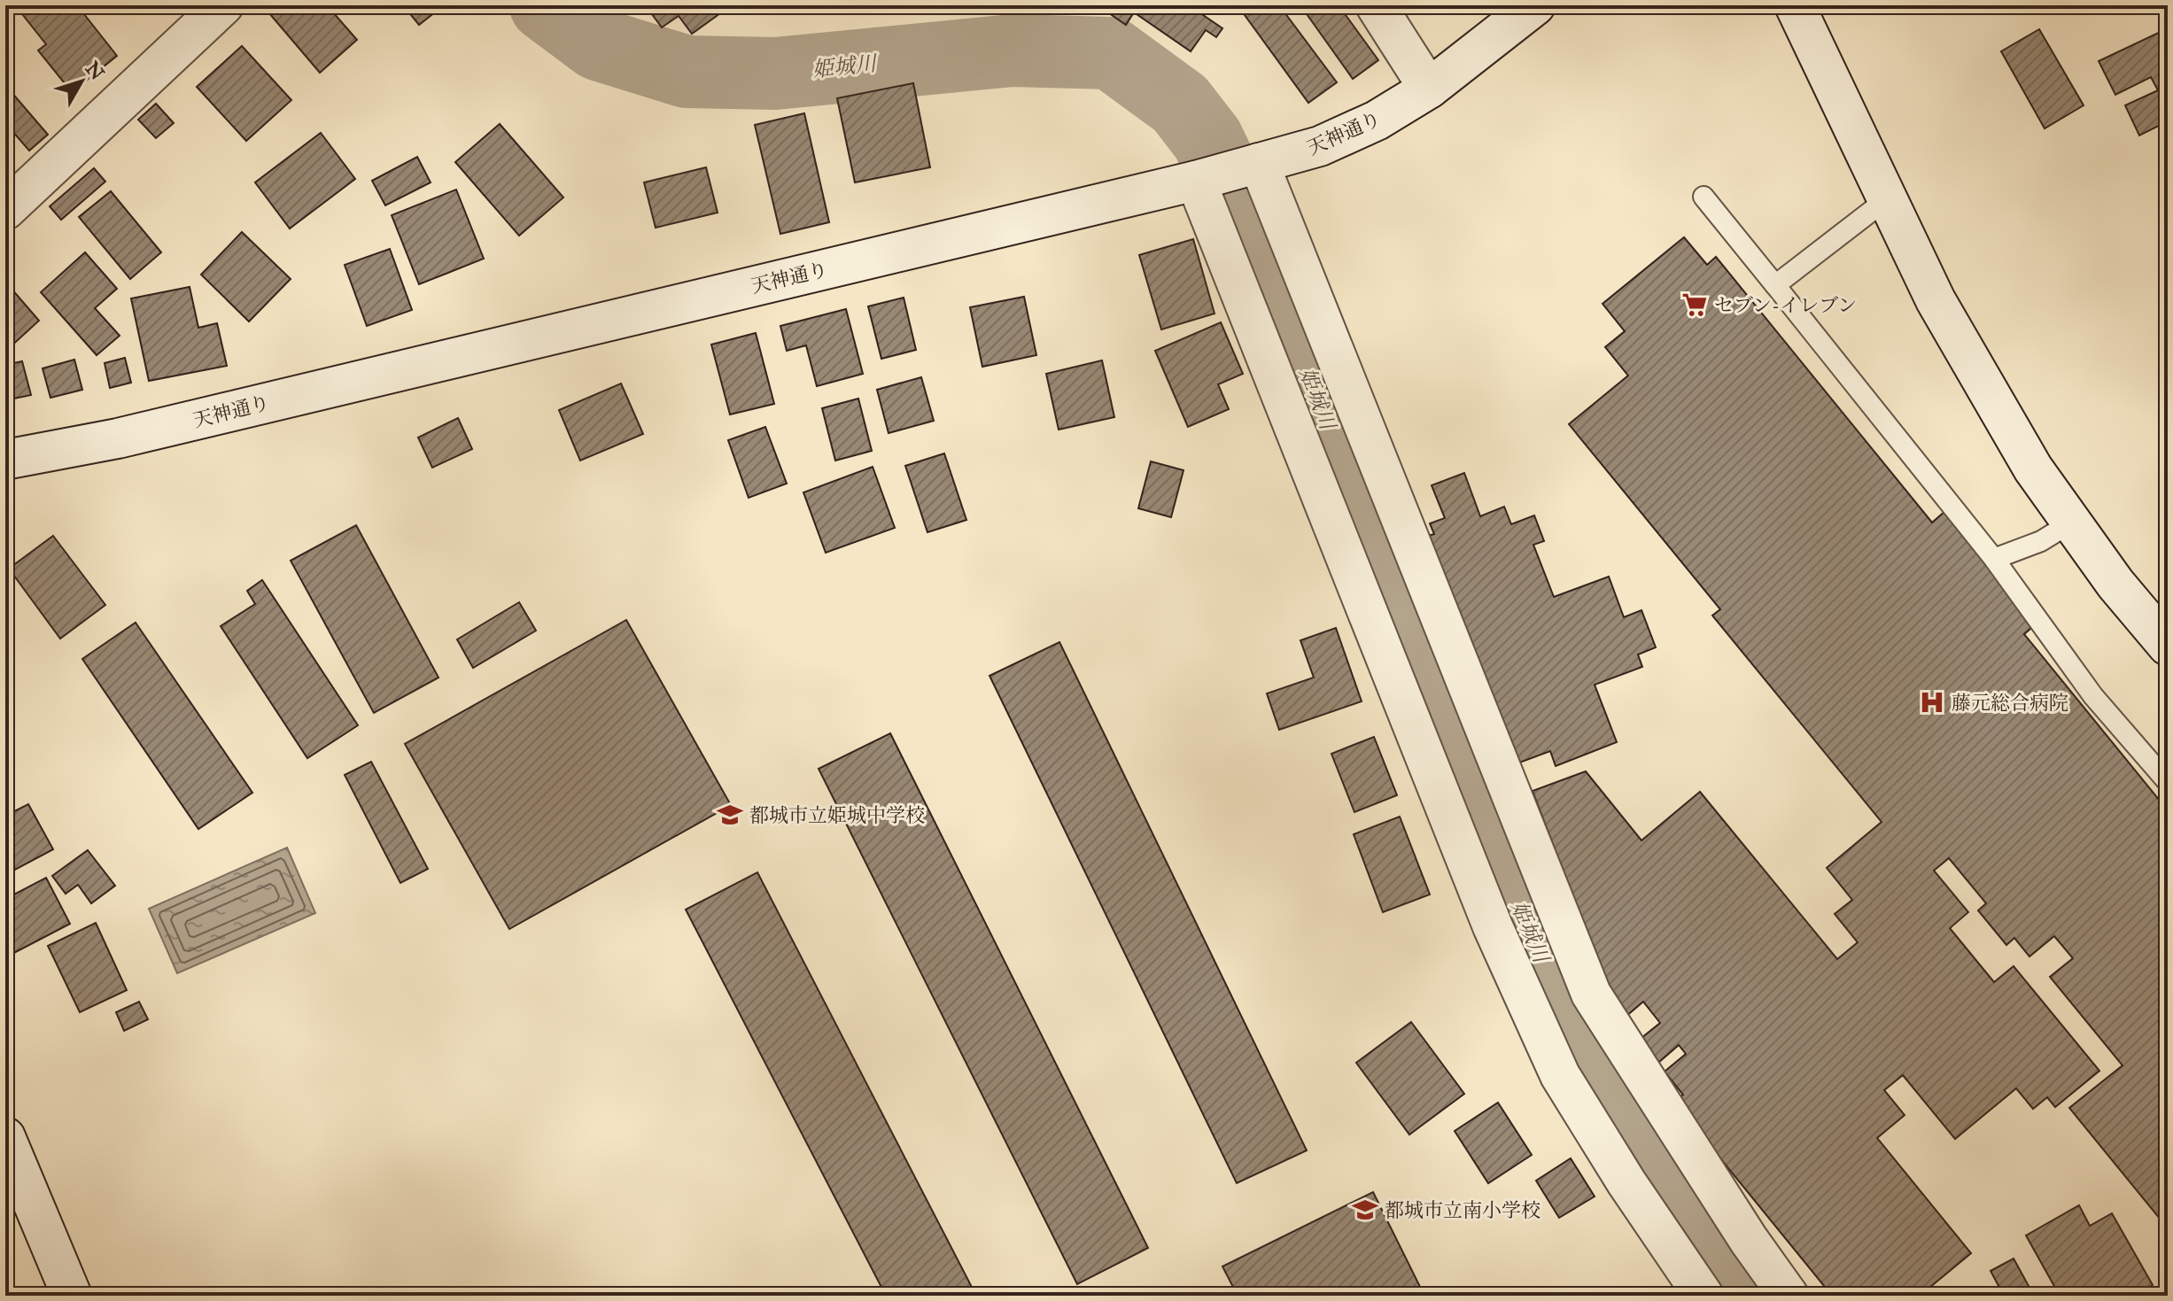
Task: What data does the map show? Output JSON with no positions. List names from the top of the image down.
{
  "streets": {
    "street": ["天神通り"]
  },
  "water": ["姫城川"],
  "places": {
    "supermarket": ["セブン-イレブン"],
    "hospital": ["藤元総合病院"],
    "school or university": ["都城市立姫城中学校", "都城市立南小学校"]
  },
  "north": "top right"
}
